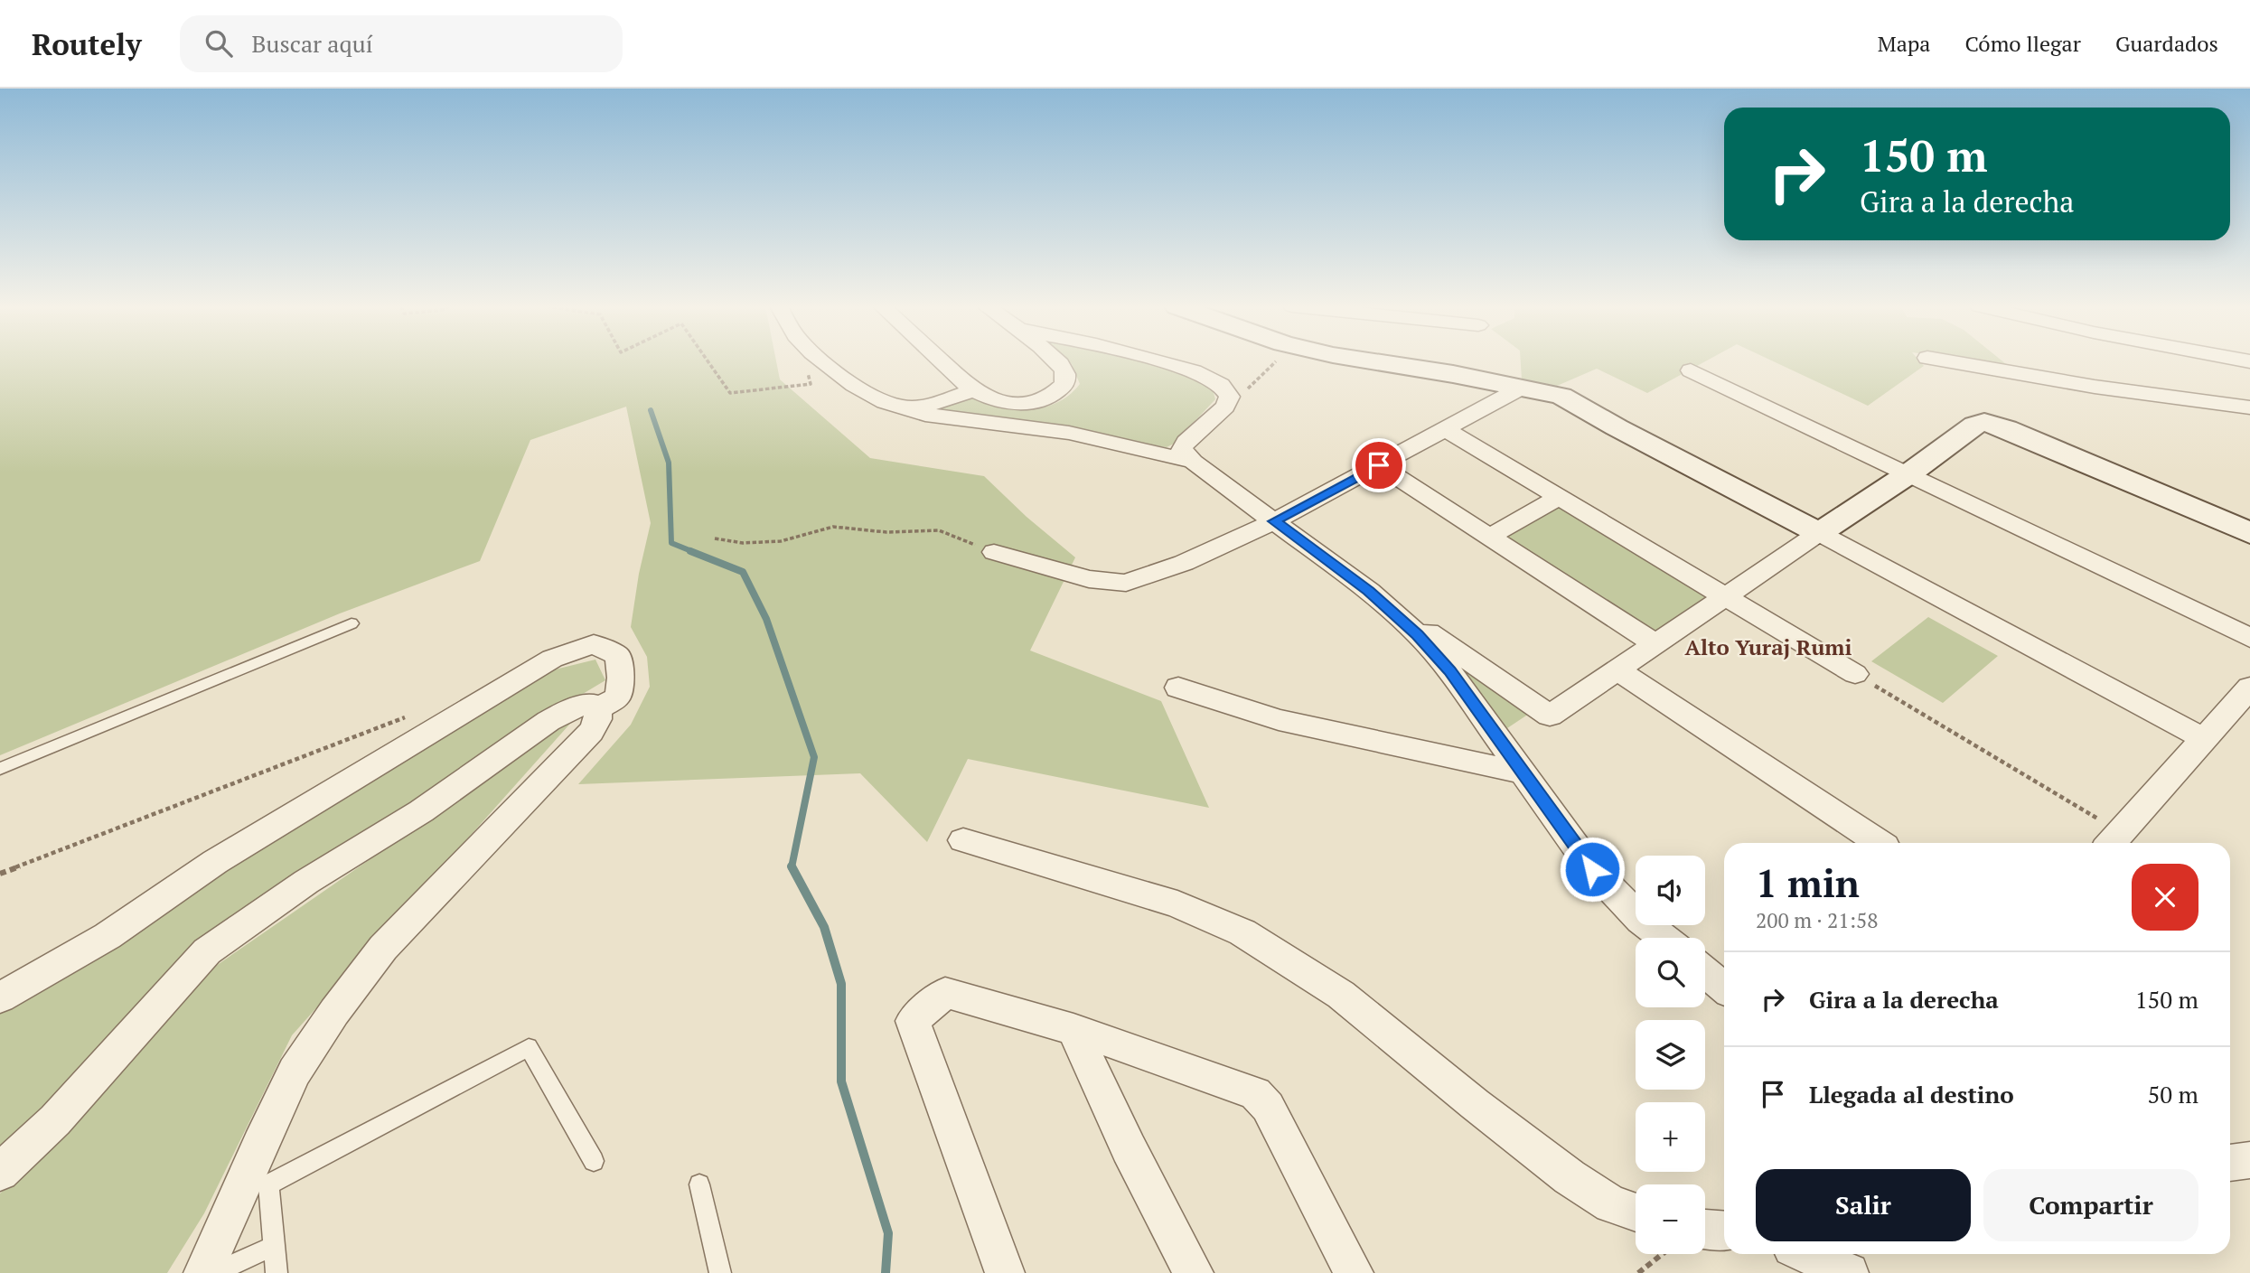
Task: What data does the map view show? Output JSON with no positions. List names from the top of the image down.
{
  "districts": ["Alto Yuraj Rumi"],
  "page": {
    "header": "Routely",
    "search": "Buscar aquí",
    "nav": ["Mapa", "Cómo llegar", "Guardados"],
    "turn": ["150 m", "Gira a la derecha"],
    "heading": ["1 min", "200 m · 21:58"],
    "map_buttons": ["+", "−"],
    "list": [
      {
        "name": "Gira a la derecha",
        "value": "150 m"
      },
      {
        "name": "Llegada al destino",
        "value": "50 m"
      }
    ],
    "buttons": ["Salir", "Compartir"]
  }
}
